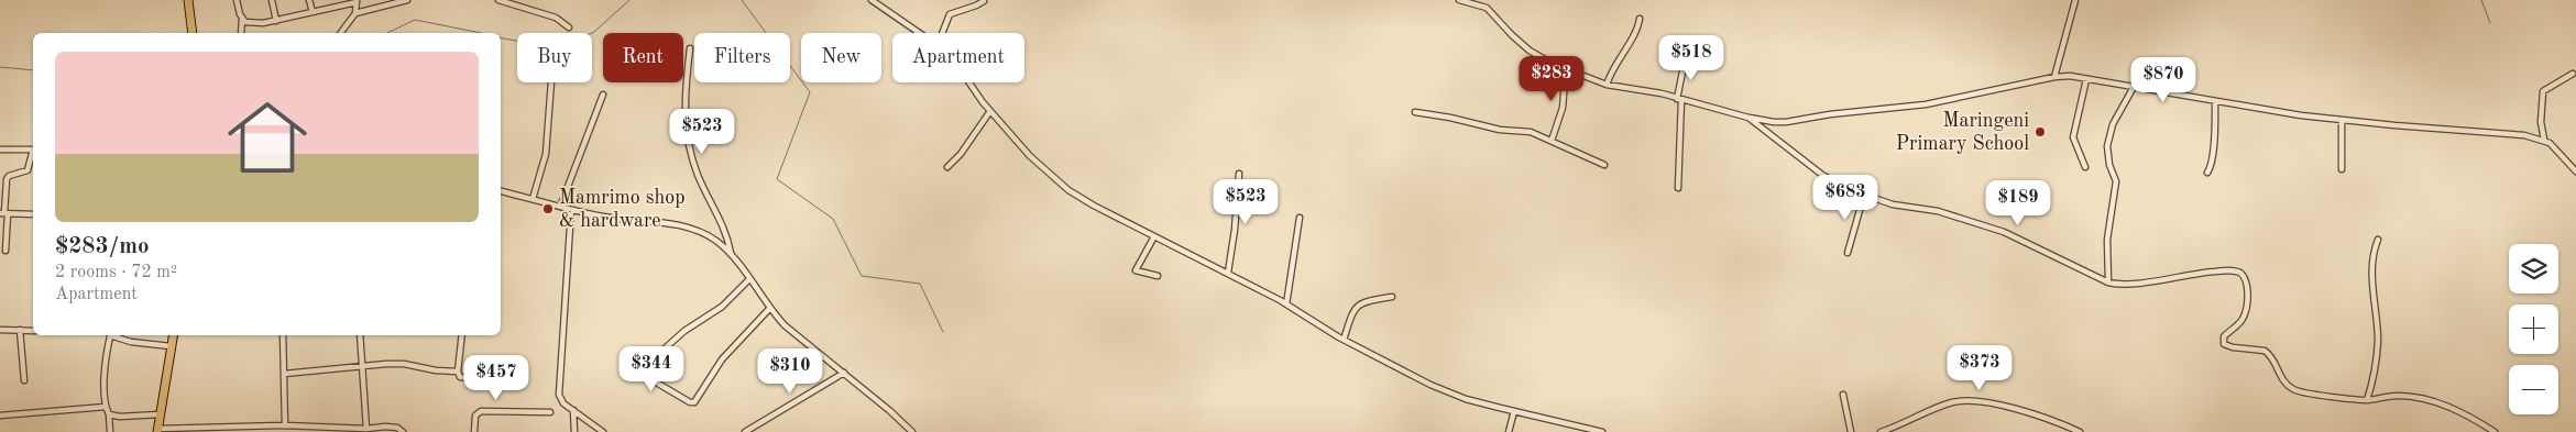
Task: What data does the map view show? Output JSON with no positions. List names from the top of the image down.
{
  "places": ["Maringeni Primary School", "Mamrimo shop & hardware"],
  "page": {
    "chip": [
      "Buy",
      "Rent",
      "Filters",
      "New",
      "Apartment"
    ],
    "list": [
      {
        "name": "$283/mo",
        "note": "2 rooms · 72 m² · Apartment"
      }
    ],
    "price": [
      "$518",
      "$283",
      "$870",
      "$523",
      "$683",
      "$523",
      "$189",
      "$373",
      "$344",
      "$310",
      "$457"
    ],
    "map_buttons": ["+", "−"]
  }
}
